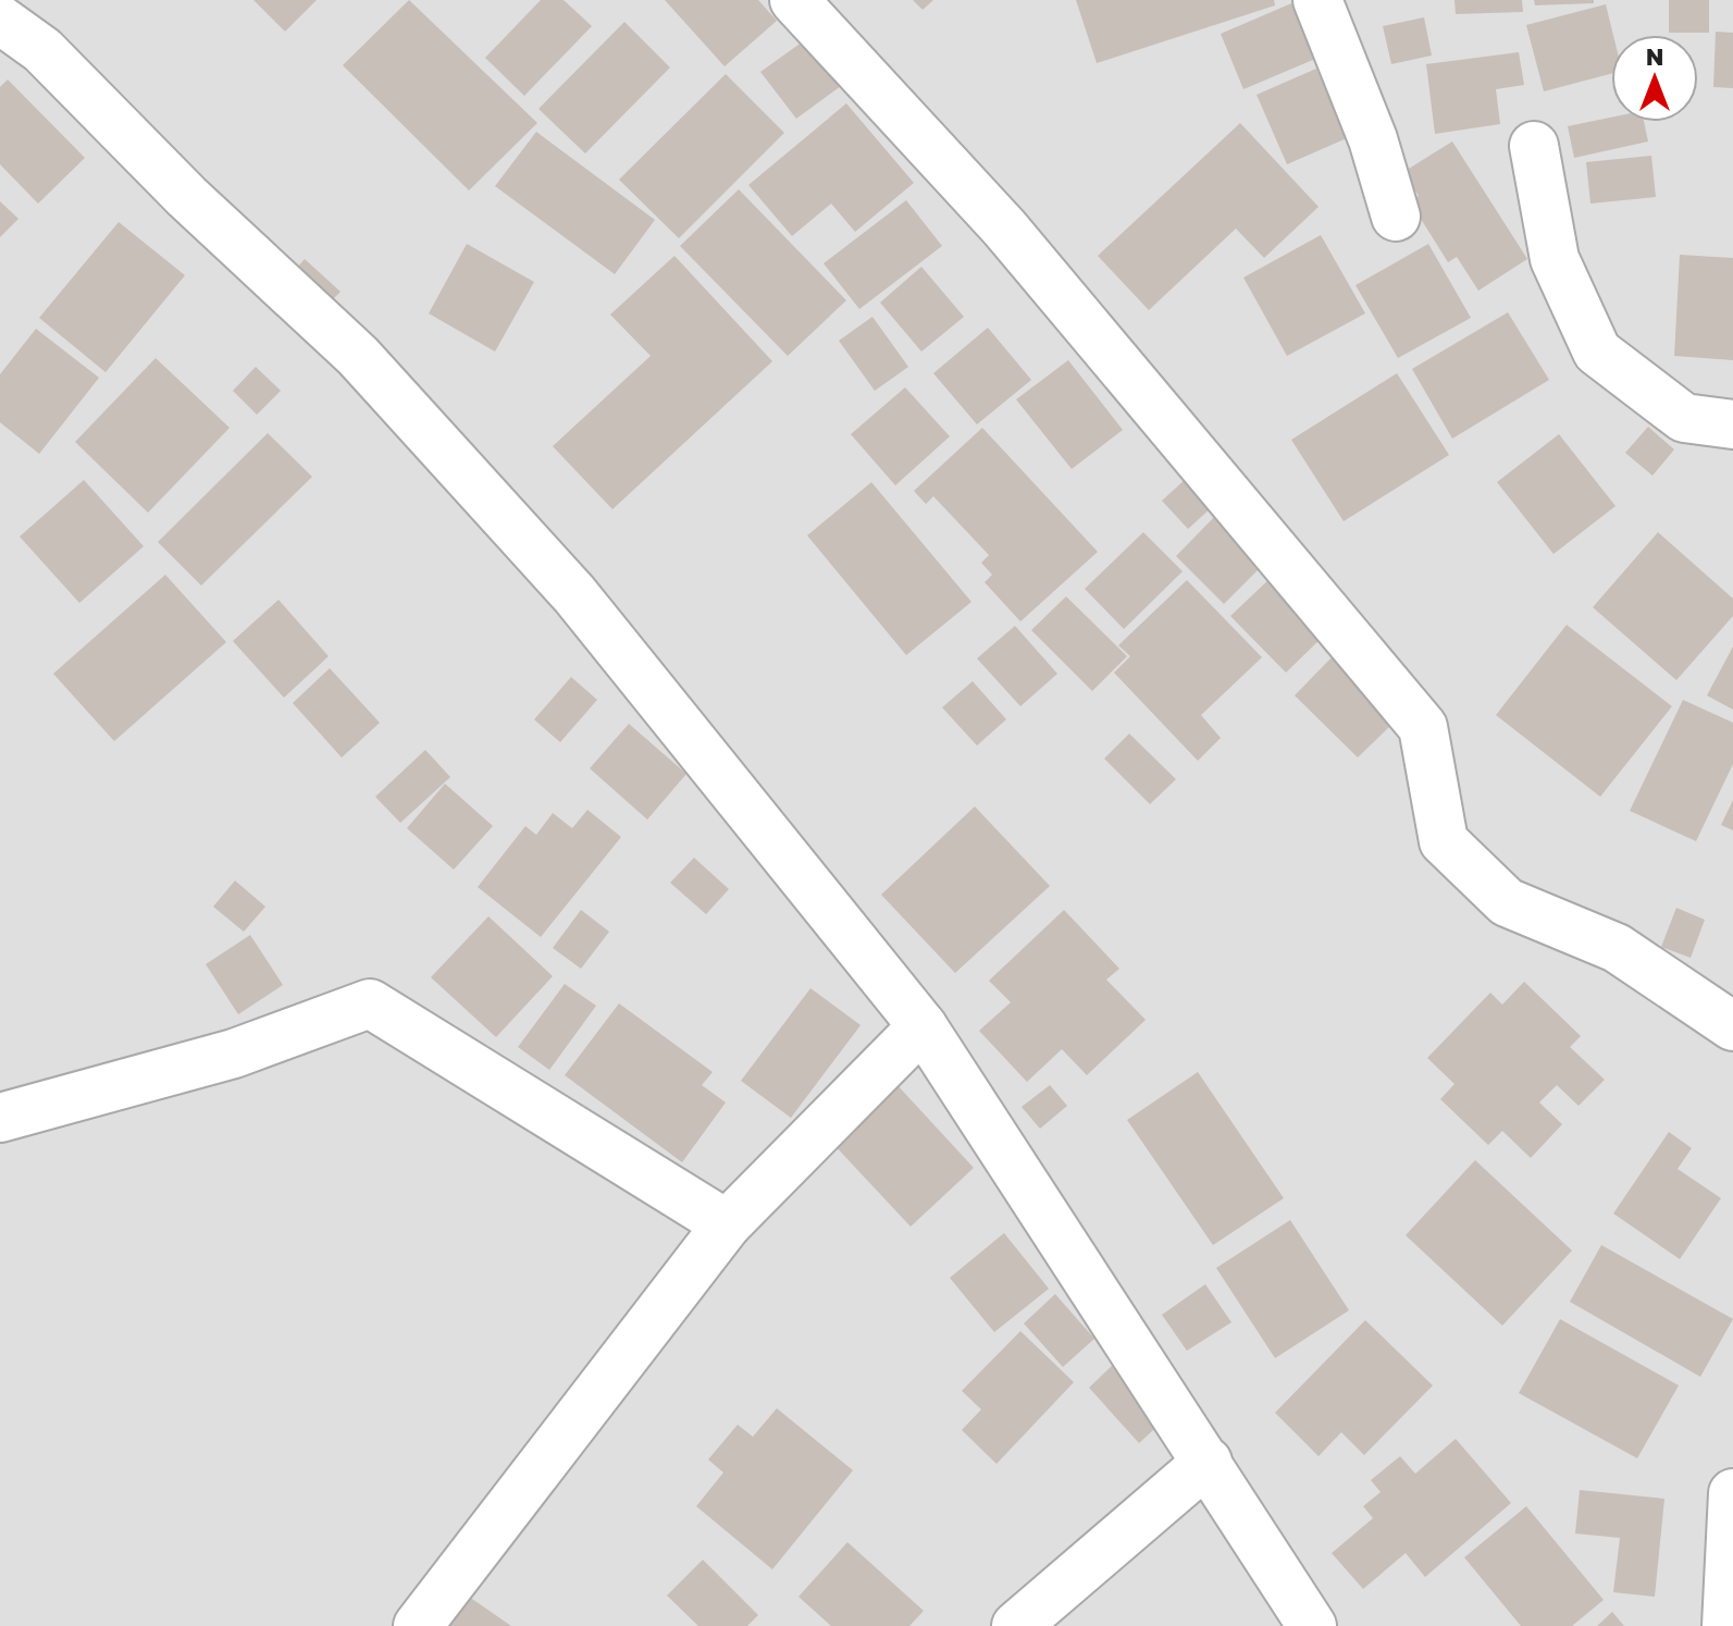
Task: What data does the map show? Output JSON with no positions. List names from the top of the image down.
{
  "north": "top"
}
